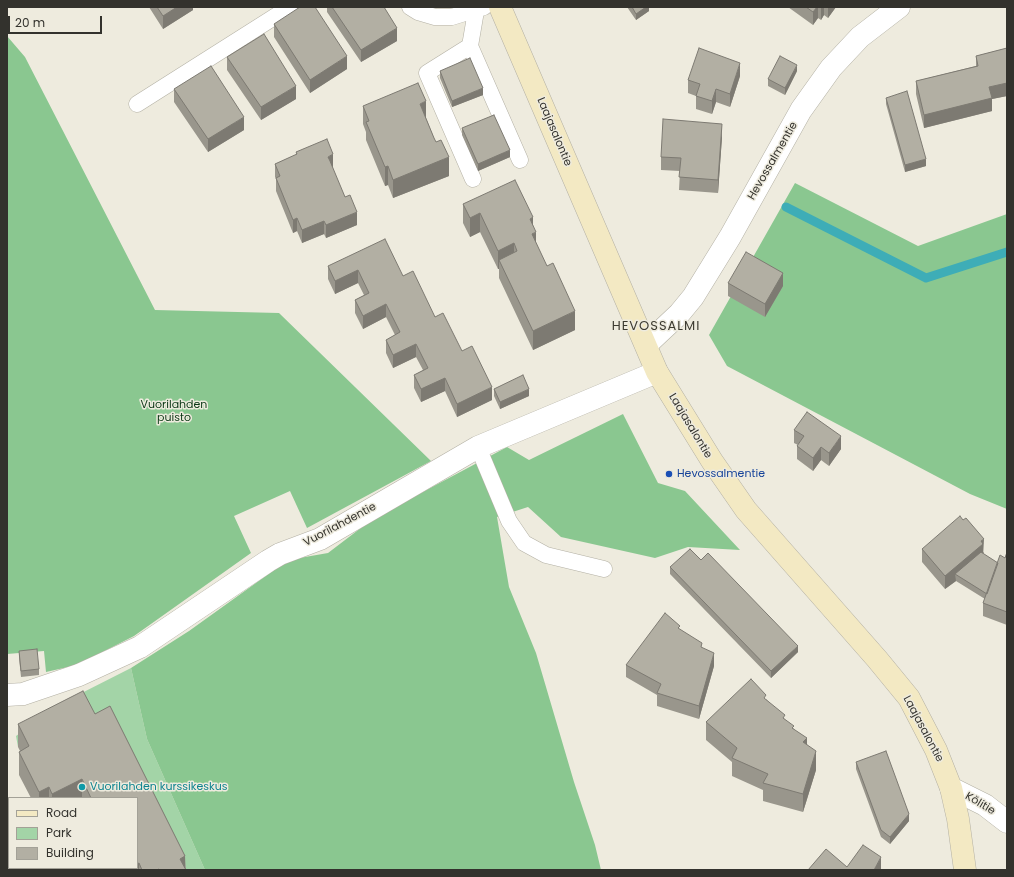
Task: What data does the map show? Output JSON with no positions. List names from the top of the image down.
{
  "streets": {
    "main road": ["Laajasalontie"],
    "street": ["Hevossalmentie", "Vuorilahdentie", "Kölitie"]
  },
  "crossings": [
    ["Laajasalontie", "Hevossalmentie"],
    ["Laajasalontie", "Vuorilahdentie"],
    ["Laajasalontie", "Kölitie"]
  ],
  "districts": ["HEVOSSALMI"],
  "parks": ["Vuorilahden puisto"],
  "places": ["Hevossalmentie", "Vuorilahden kurssikeskus"],
  "legend": ["Road", "Park", "Building"],
  "scale_bar": "20 m"
}
